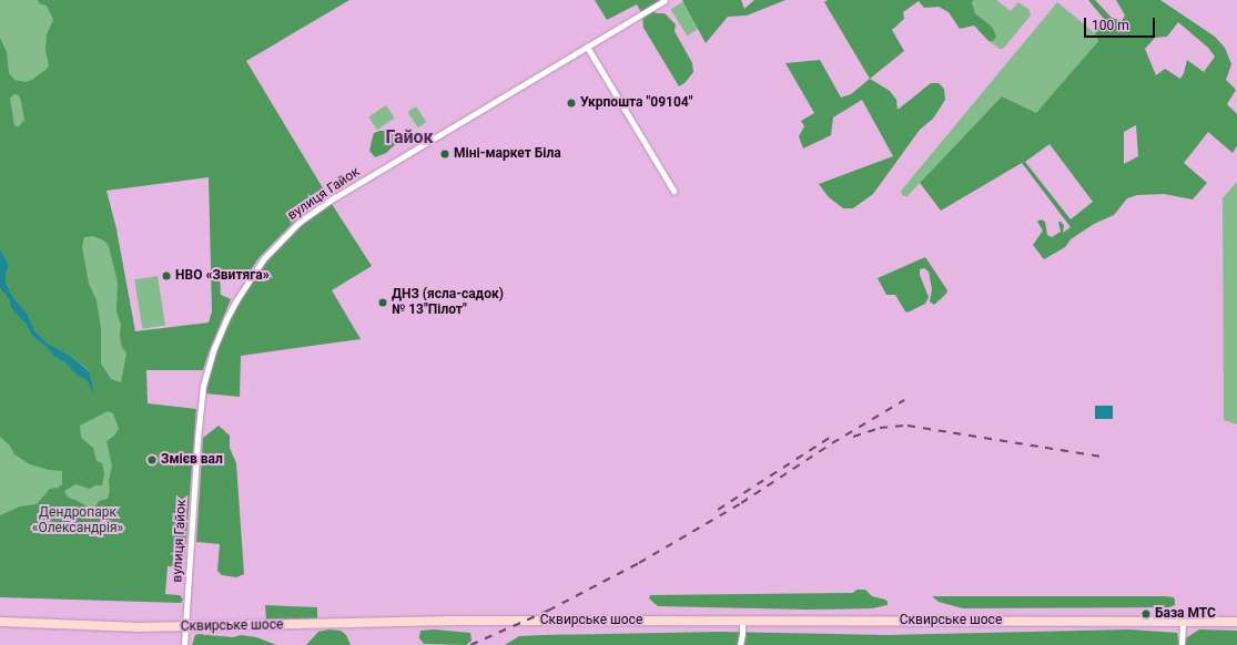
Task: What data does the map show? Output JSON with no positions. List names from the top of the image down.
{
  "streets": {
    "main road": ["Сквирське шосе"],
    "street": ["вулиця Гайок"]
  },
  "crossings": [
    ["вулиця Гайок", "Сквирське шосе"]
  ],
  "districts": ["Гайок"],
  "parks": ["Дендропарк «Олександрія»"],
  "places": [
    "Укрпошта \"09104\"",
    "Міні-маркет Біла",
    "НВО «Звитяга»",
    "ДНЗ (ясла-садок) № 13\"Пілот\"",
    "Змієв вал",
    "База МТС"
  ],
  "scale_bar": "100 m"
}
